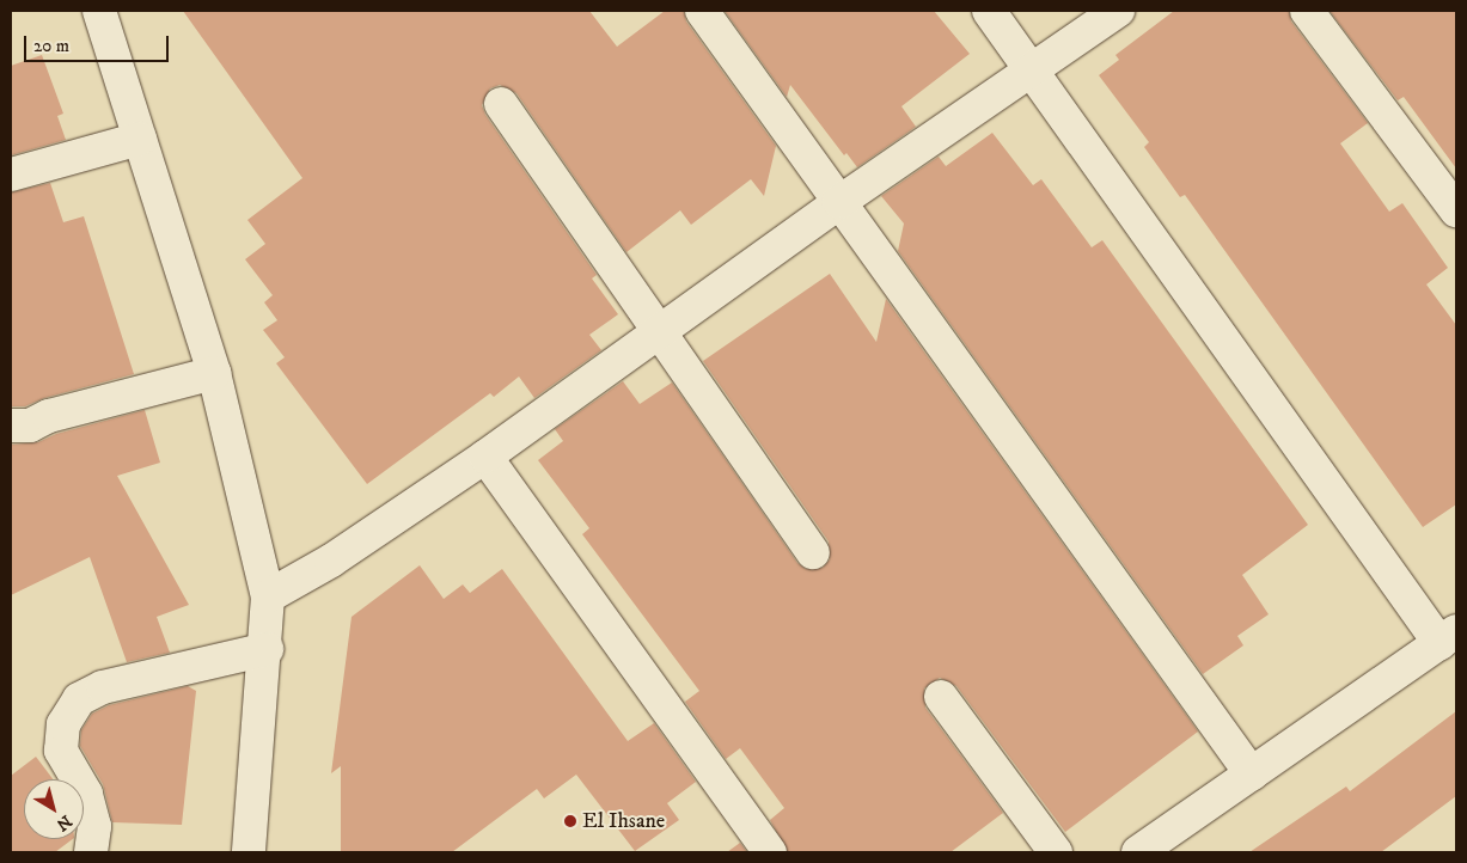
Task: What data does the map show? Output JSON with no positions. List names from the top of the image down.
{
  "places": ["El Ihsane"],
  "scale_bar": "20 m",
  "north": "bottom right"
}
